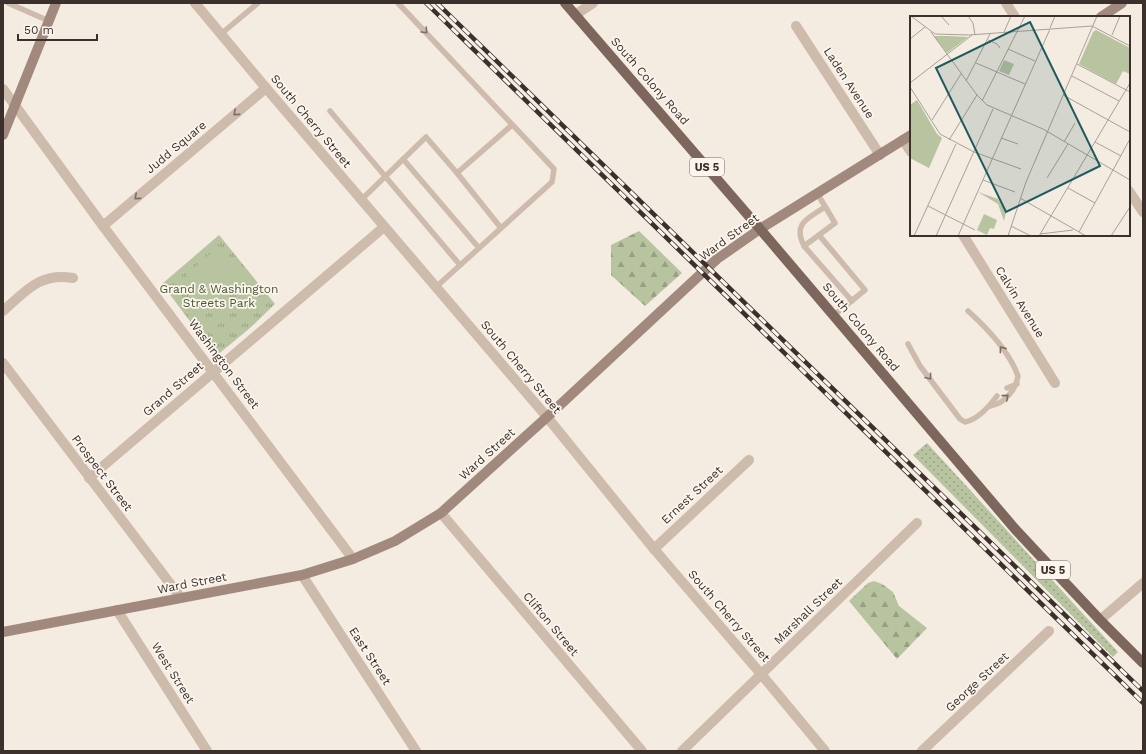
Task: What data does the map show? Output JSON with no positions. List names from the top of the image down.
{
  "streets": {
    "main road": ["South Colony Road", "US 5"],
    "street": [
      "Laden Avenue",
      "South Cherry Street",
      "Judd Square",
      "Ward Street",
      "Calvin Avenue",
      "Washington Street",
      "Grand Street",
      "Prospect Street",
      "Ernest Street",
      "Marshall Street",
      "Clifton Street",
      "East Street",
      "West Street",
      "George Street"
    ]
  },
  "crossings": [
    ["South Colony Road", "Ward Street"],
    ["Laden Avenue", "Ward Street"],
    ["South Cherry Street", "Judd Square"],
    ["South Cherry Street", "Ward Street"],
    ["South Cherry Street", "Grand Street"],
    ["South Cherry Street", "Ernest Street"],
    ["South Cherry Street", "Marshall Street"],
    ["Judd Square", "Washington Street"],
    ["Ward Street", "Washington Street"],
    ["Ward Street", "Prospect Street"],
    ["Ward Street", "Clifton Street"],
    ["Ward Street", "East Street"],
    ["Ward Street", "West Street"],
    ["Washington Street", "Grand Street"],
    ["Grand Street", "Prospect Street"]
  ],
  "one_way": ["Judd Square"],
  "parks": ["Grand & Washington Streets Park"],
  "scale_bar": "50 m"
}
